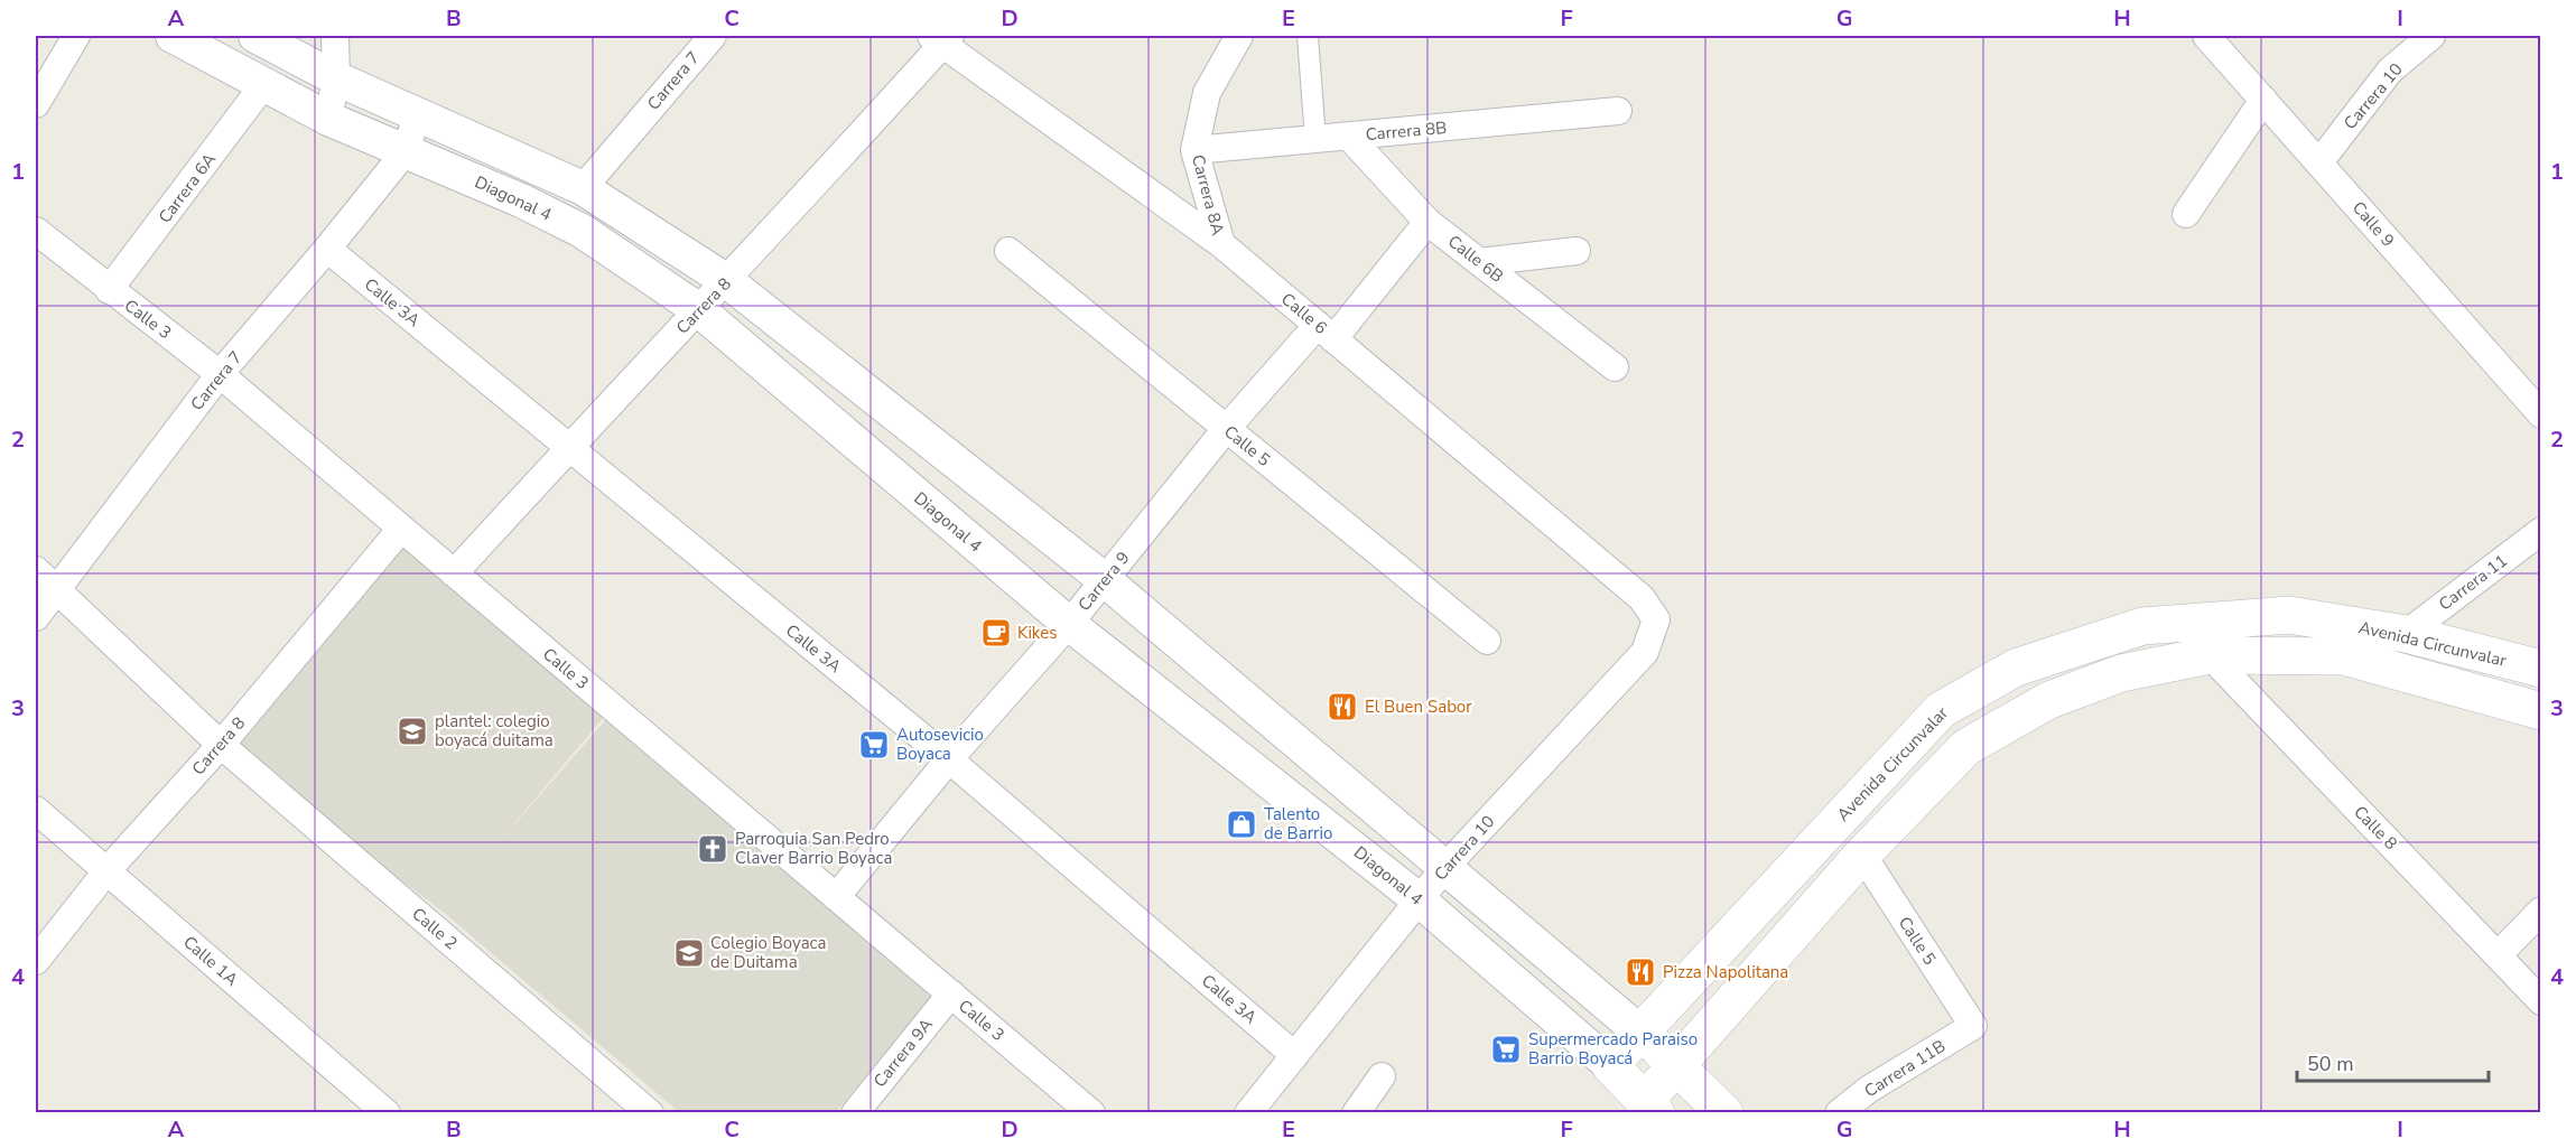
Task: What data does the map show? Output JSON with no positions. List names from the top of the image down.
{
  "streets": {
    "main road": ["Diagonal 4", "Avenida Circunvalar"],
    "street": [
      "Carrera 7",
      "Carrera 10",
      "Carrera 8B",
      "Carrera 6A",
      "Carrera 8A",
      "Calle 9",
      "Calle 6B",
      "Calle 3A",
      "Carrera 8",
      "Calle 6",
      "Calle 3",
      "Calle 5",
      "Carrera 9",
      "Carrera 11",
      "Calle 8",
      "Calle 2",
      "Calle 1A",
      "Carrera 9A",
      "Carrera 11B"
    ]
  },
  "crossings": [
    ["Carrera 7", "Diagonal 4"],
    ["Carrera 7", "Calle 3A"],
    ["Carrera 7", "Calle 3"],
    ["Carrera 10", "Diagonal 4"],
    ["Carrera 10", "Calle 9"],
    ["Carrera 10", "Calle 3A"],
    ["Carrera 10", "Calle 6"],
    ["Carrera 8B", "Carrera 8A"],
    ["Carrera 8B", "Calle 6B"],
    ["Carrera 6A", "Diagonal 4"],
    ["Carrera 6A", "Calle 3"],
    ["Carrera 8A", "Calle 6"],
    ["Diagonal 4", "Carrera 8"],
    ["Diagonal 4", "Carrera 9"],
    ["Diagonal 4", "Avenida Circunvalar"],
    ["Calle 6B", "Carrera 9"],
    ["Calle 3A", "Carrera 8"],
    ["Calle 3A", "Carrera 9"],
    ["Carrera 8", "Calle 6"],
    ["Carrera 8", "Calle 3"],
    ["Carrera 8", "Calle 2"],
    ["Carrera 8", "Calle 1A"],
    ["Calle 6", "Carrera 9"],
    ["Calle 3", "Carrera 9"],
    ["Calle 3", "Carrera 9A"],
    ["Calle 5", "Carrera 9"],
    ["Calle 5", "Avenida Circunvalar"],
    ["Calle 5", "Carrera 11B"],
    ["Carrera 11", "Avenida Circunvalar"],
    ["Avenida Circunvalar", "Calle 8"]
  ],
  "places": {
    "cafe": ["Kikes"],
    "restaurant": ["El Buen Sabor", "Pizza Napolitana"],
    "school or university": ["plantel: colegio boyacá duitama", "Colegio Boyaca de Duitama"],
    "supermarket": ["Autosevicio Boyaca", "Supermercado Paraiso Barrio Boyacá"],
    "shop": ["Talento de Barrio"],
    "church": ["Parroquia San Pedro Claver Barrio Boyaca"]
  },
  "scale_bar": "50 m",
  "grid": {
    "columns": [
      "A",
      "B",
      "C",
      "D",
      "E",
      "F",
      "G",
      "H",
      "I"
    ],
    "rows": [
      "1",
      "2",
      "3",
      "4"
    ]
  }
}
